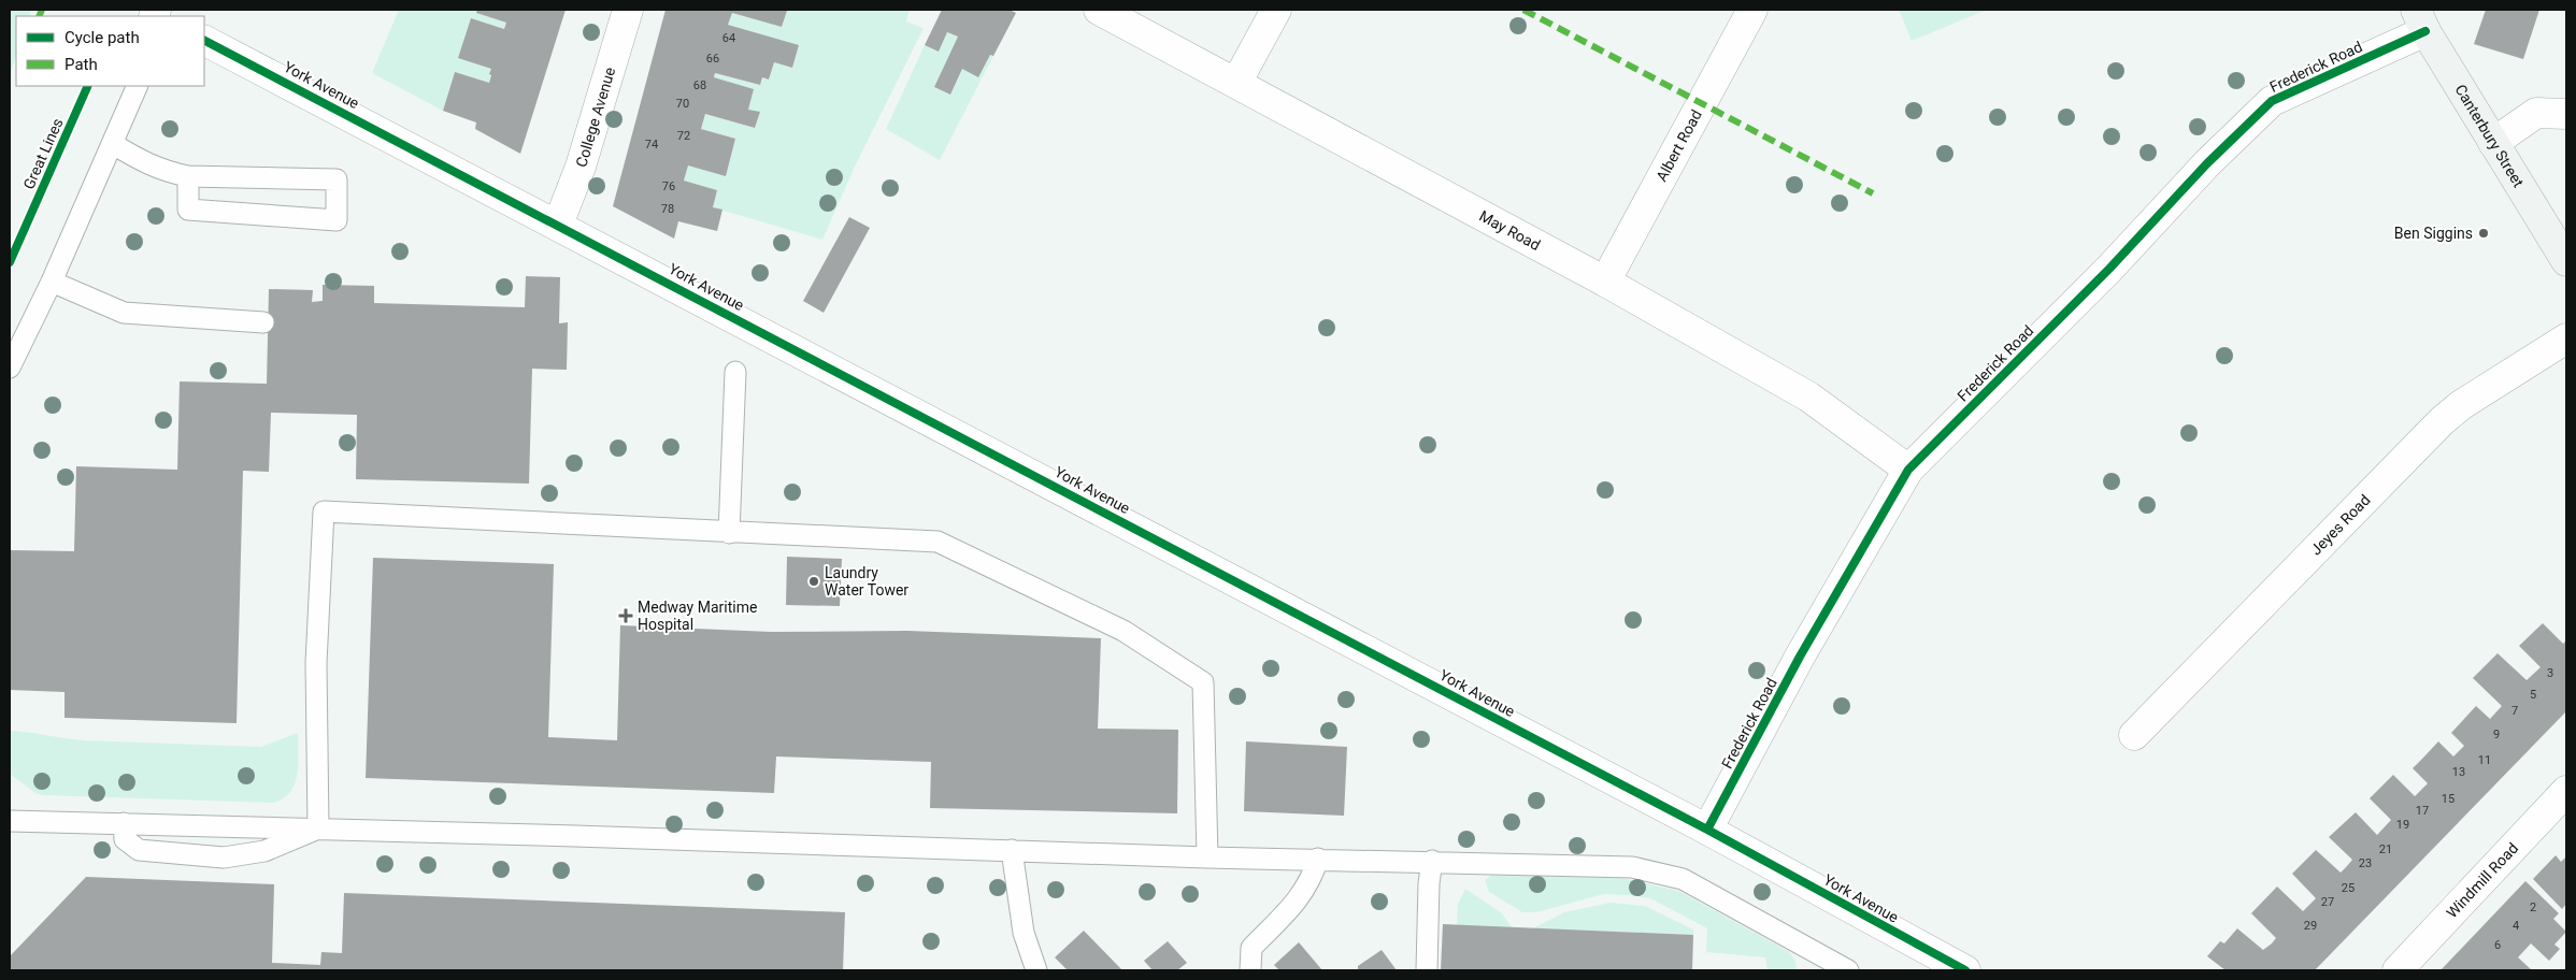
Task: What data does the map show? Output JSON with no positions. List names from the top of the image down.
{
  "streets": {
    "street": [
      "Frederick Road",
      "York Avenue",
      "College Avenue",
      "Canterbury Street",
      "Albert Road",
      "May Road",
      "Jeyes Road",
      "Windmill Road"
    ],
    "cycle path": ["Great Lines"]
  },
  "crossings": [
    ["Frederick Road", "York Avenue"],
    ["Frederick Road", "Canterbury Street"],
    ["Frederick Road", "May Road"],
    ["York Avenue", "College Avenue"],
    ["Albert Road", "May Road"]
  ],
  "places": {
    "other": ["Ben Siggins", "Laundry Water Tower"],
    "health": ["Medway Maritime Hospital"]
  },
  "house_numbers": [
    "64",
    "66",
    "68",
    "70",
    "72",
    "74",
    "76",
    "78",
    "3",
    "5",
    "7",
    "9",
    "11",
    "13",
    "15",
    "17",
    "19",
    "21",
    "23",
    "25",
    "27",
    "2",
    "29",
    "4",
    "6"
  ],
  "legend": ["Cycle path", "Path"]
}
